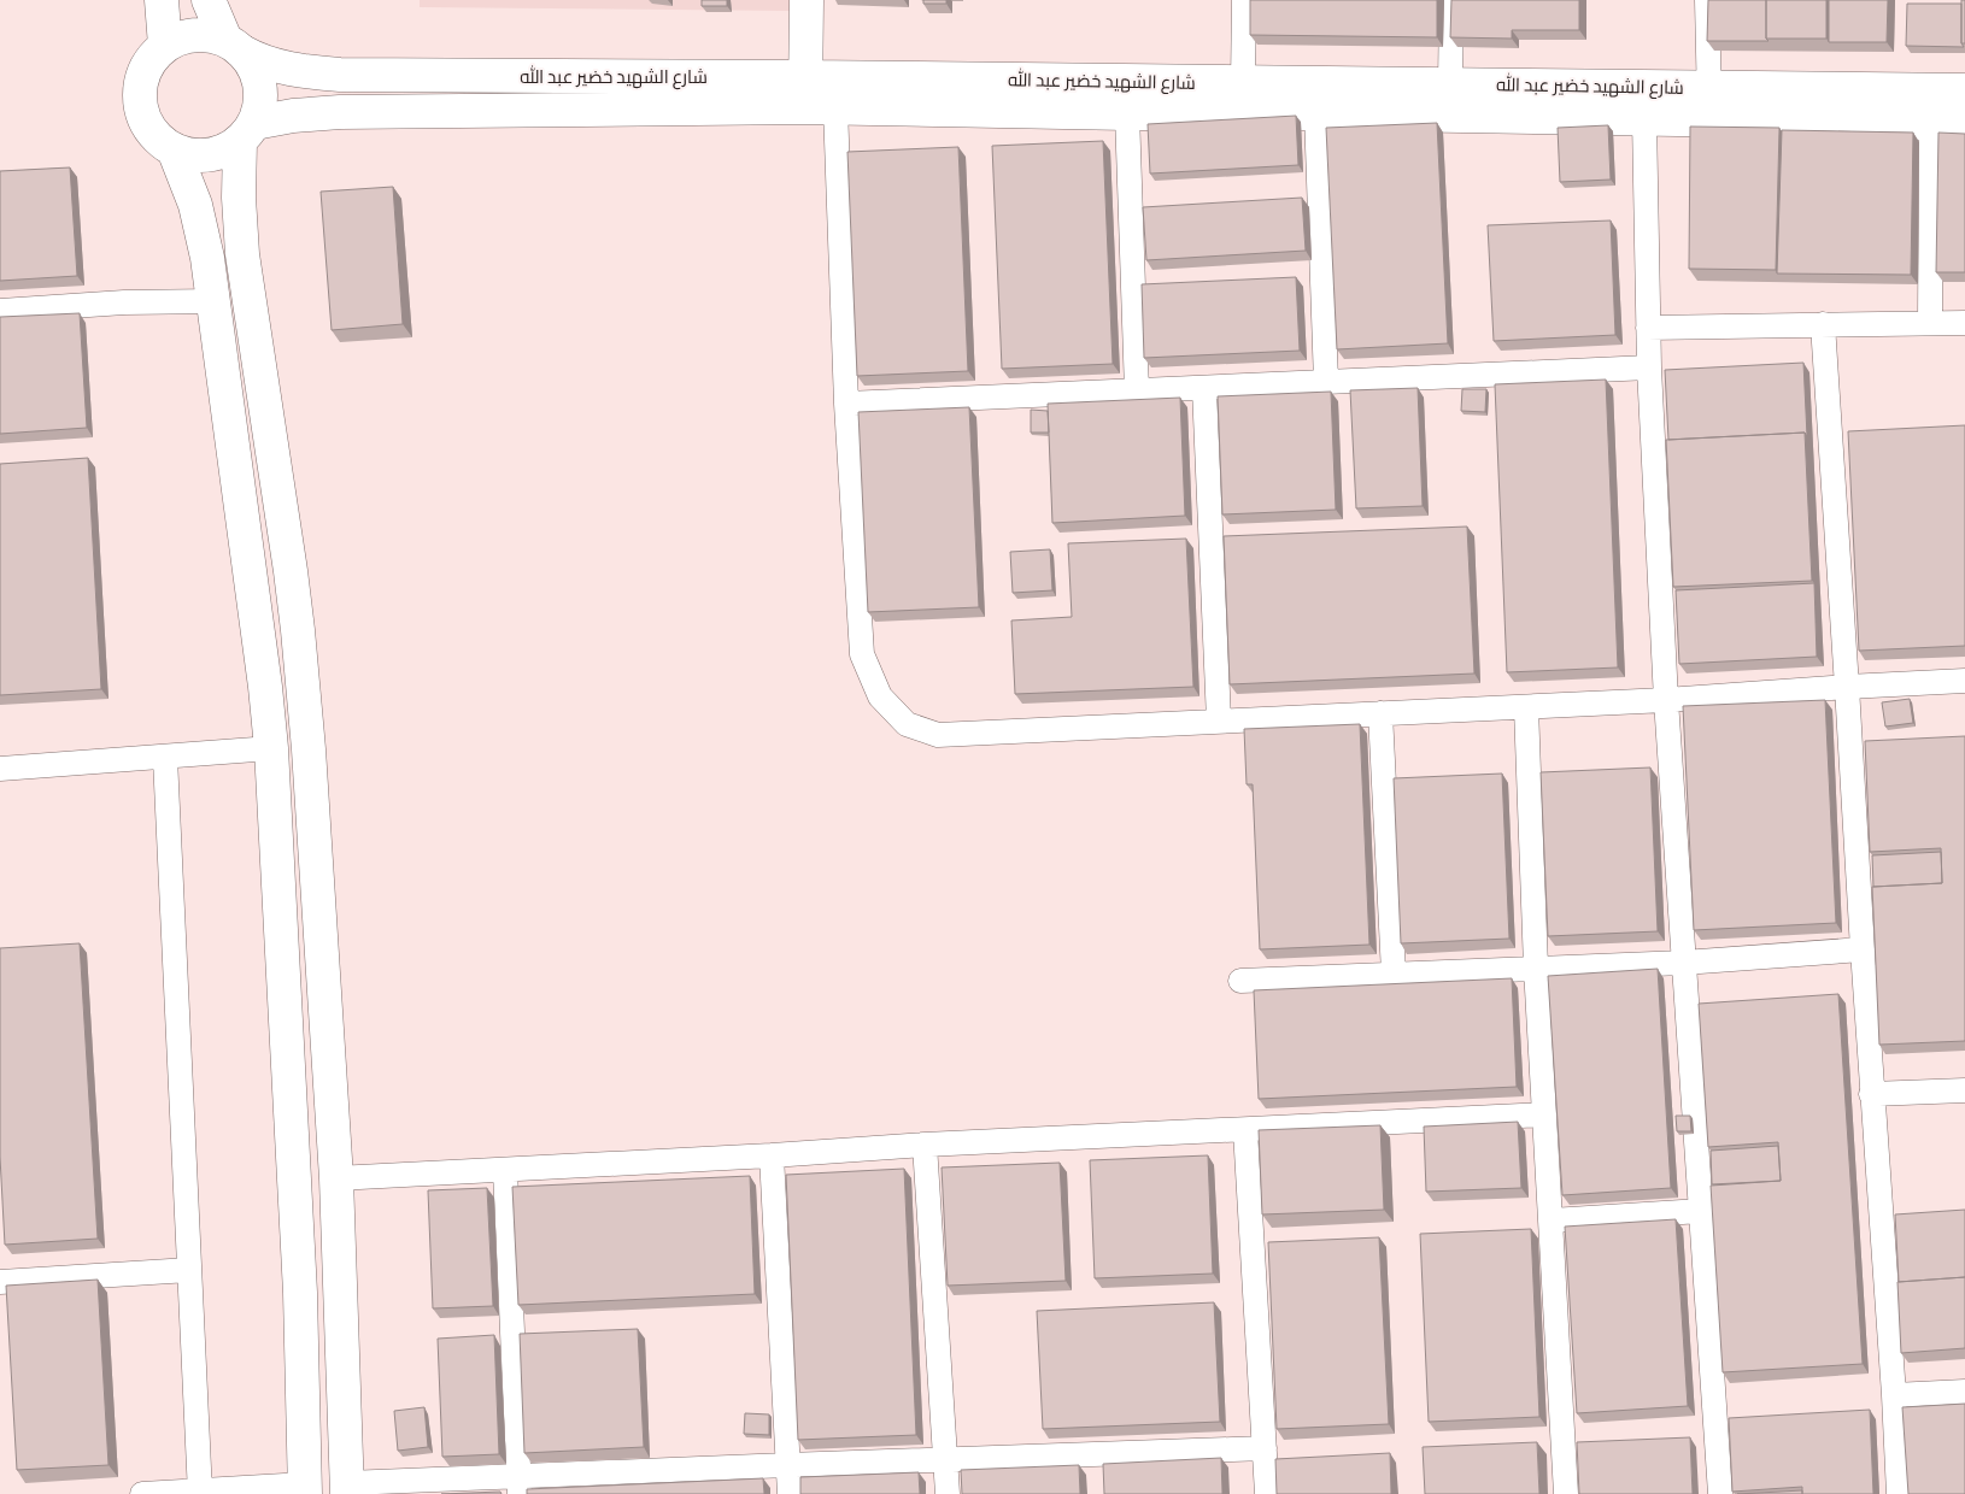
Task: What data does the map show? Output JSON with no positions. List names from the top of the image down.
{
  "streets": {
    "main road": ["شارع الشهيد خضير عبد الله"]
  }
}
